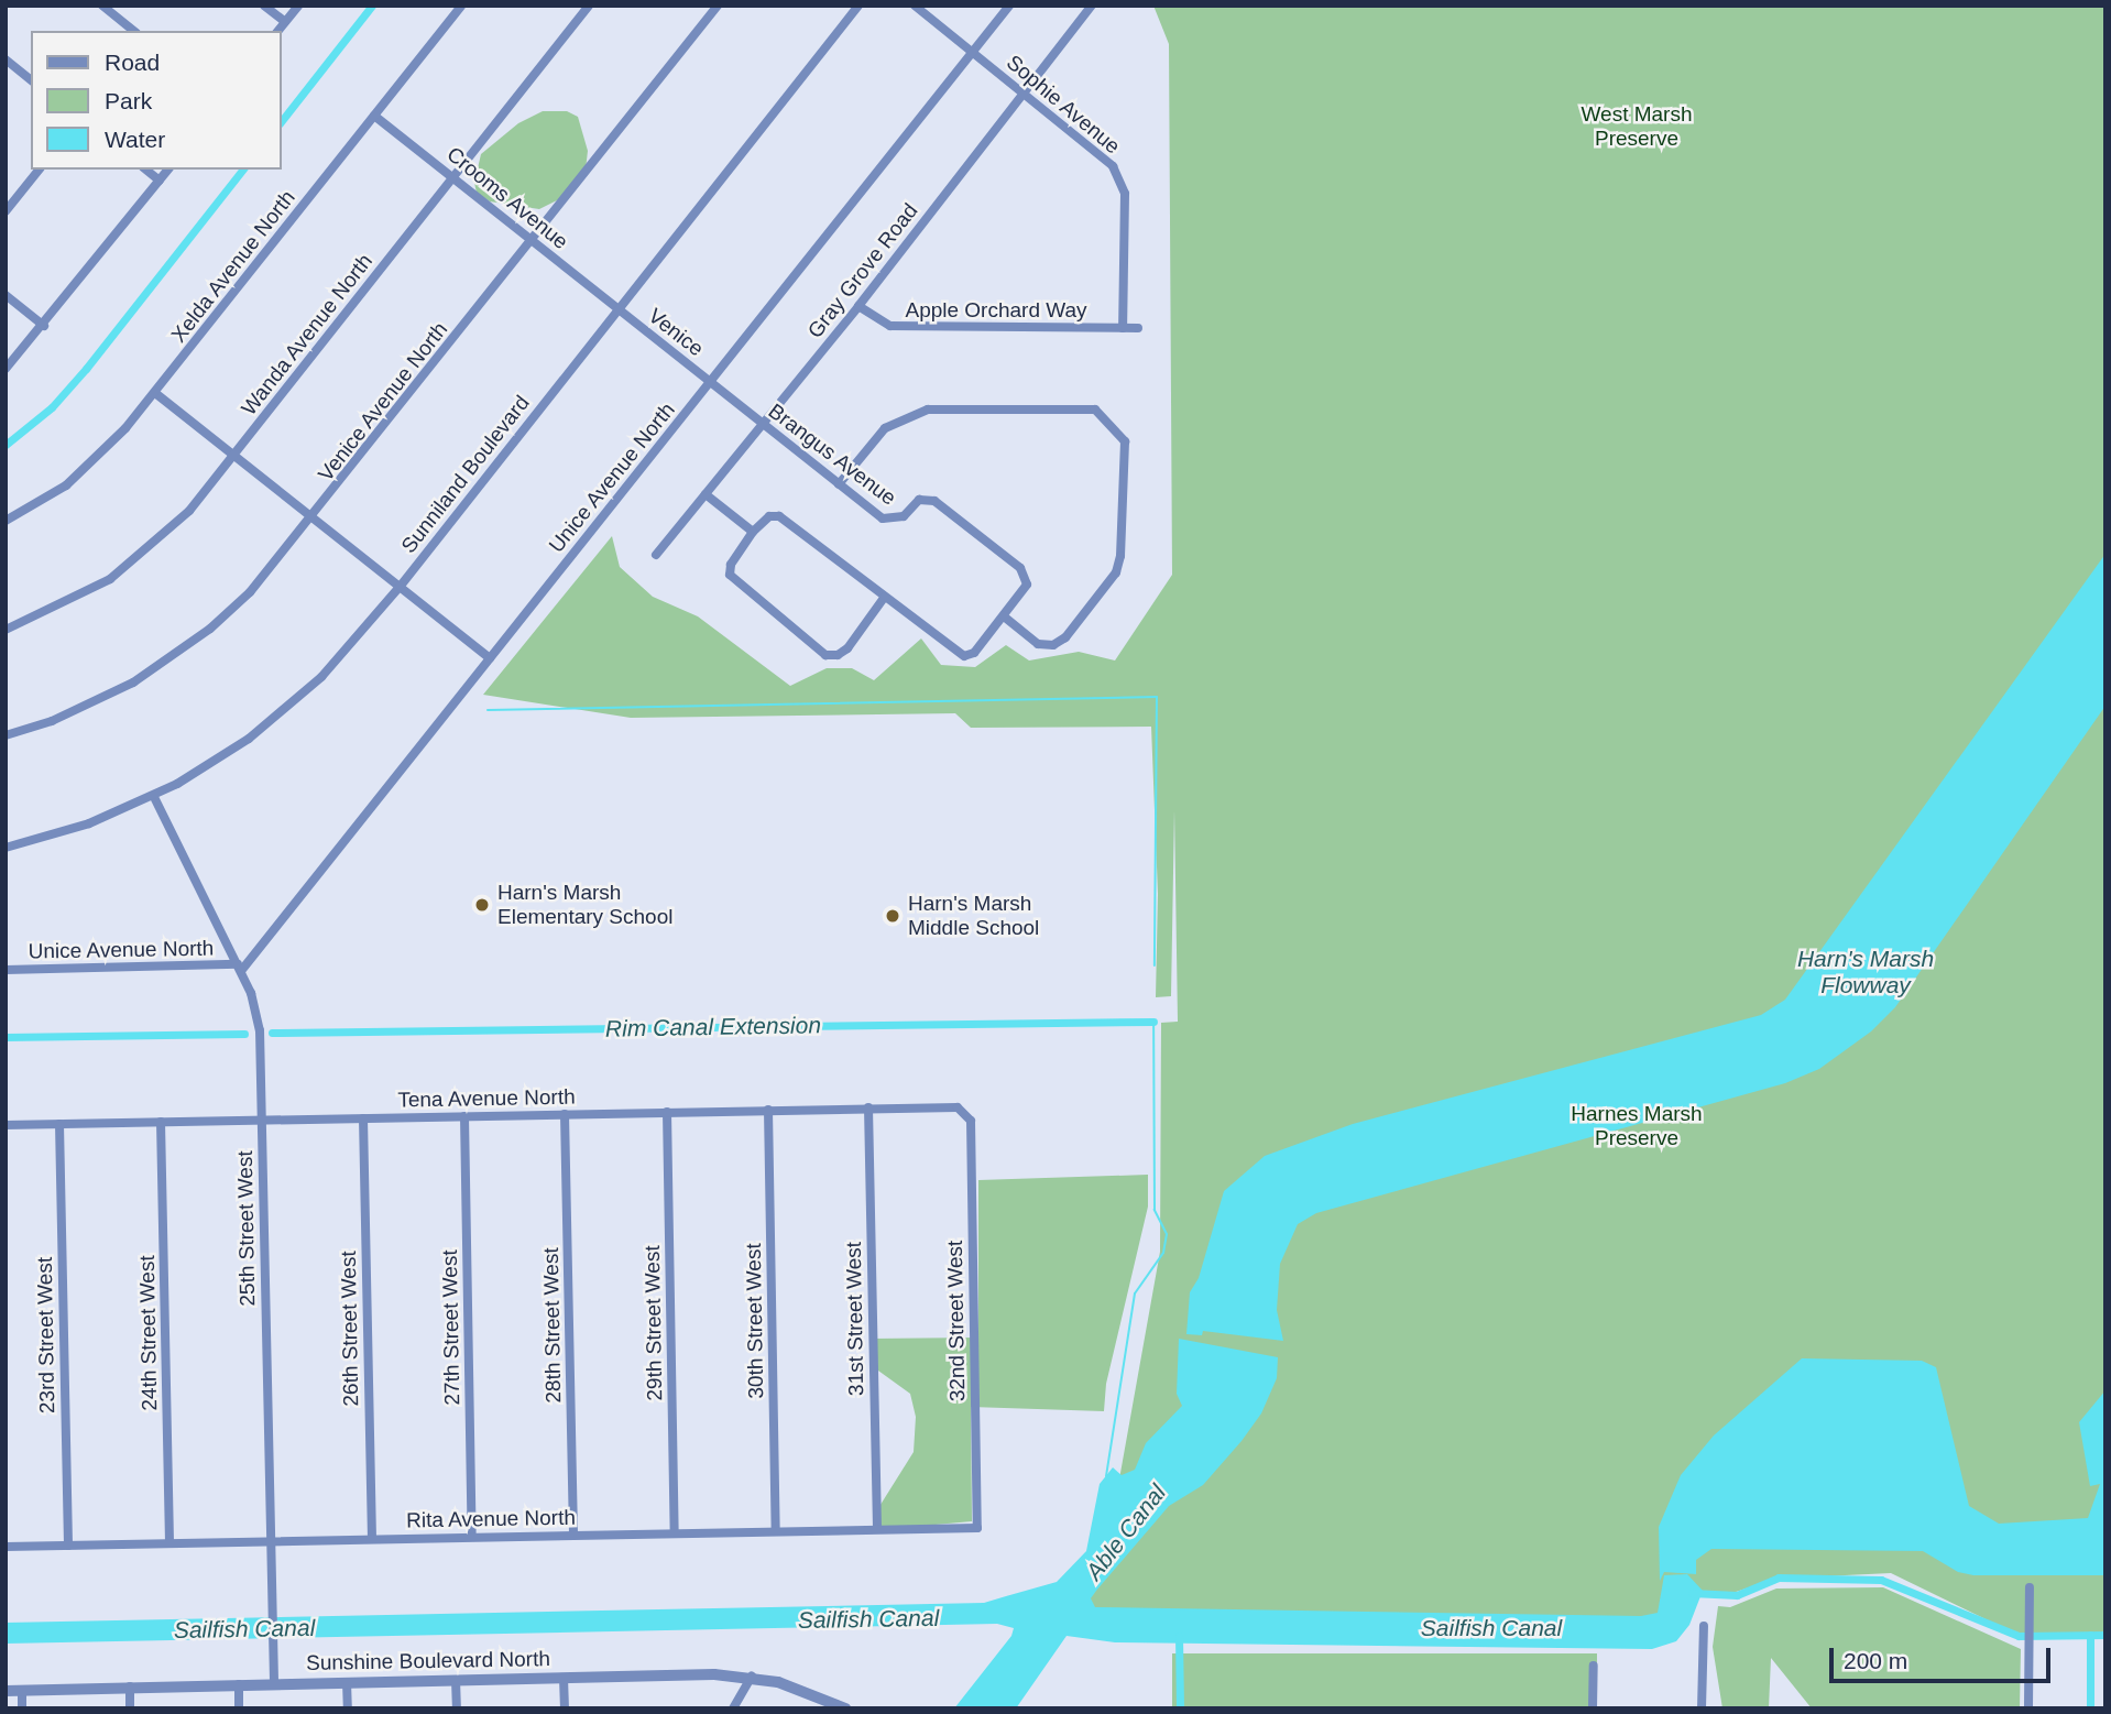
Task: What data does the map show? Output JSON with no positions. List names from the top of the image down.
{
  "streets": {
    "street": [
      "Sophie Avenue",
      "Crooms Avenue",
      "Xelda Avenue North",
      "Gray Grove Road",
      "Apple Orchard Way",
      "Venice",
      "Wanda Avenue North",
      "Venice Avenue North",
      "Brangus Avenue",
      "Sunniland Boulevard",
      "Unice Avenue North",
      "Tena Avenue North",
      "25th Street West",
      "31st Street West",
      "30th Street West",
      "32nd Street West",
      "29th Street West",
      "28th Street West",
      "27th Street West",
      "26th Street West",
      "24th Street West",
      "23rd Street West",
      "Rita Avenue North",
      "Sunshine Boulevard North"
    ]
  },
  "crossings": [
    ["Sophie Avenue", "Gray Grove Road"],
    ["Sophie Avenue", "Apple Orchard Way"],
    ["Sophie Avenue", "Unice Avenue North"],
    ["Crooms Avenue", "Xelda Avenue North"],
    ["Crooms Avenue", "Venice"],
    ["Crooms Avenue", "Wanda Avenue North"],
    ["Crooms Avenue", "Venice Avenue North"],
    ["Crooms Avenue", "Sunniland Boulevard"],
    ["Gray Grove Road", "Apple Orchard Way"],
    ["Gray Grove Road", "Brangus Avenue"],
    ["Venice", "Brangus Avenue"],
    ["Venice", "Sunniland Boulevard"],
    ["Venice", "Unice Avenue North"],
    ["Brangus Avenue", "Unice Avenue North"],
    ["Sunniland Boulevard", "25th Street West"],
    ["Unice Avenue North", "25th Street West"],
    ["Tena Avenue North", "25th Street West"],
    ["Tena Avenue North", "31st Street West"],
    ["Tena Avenue North", "30th Street West"],
    ["Tena Avenue North", "32nd Street West"],
    ["Tena Avenue North", "29th Street West"],
    ["Tena Avenue North", "28th Street West"],
    ["Tena Avenue North", "27th Street West"],
    ["Tena Avenue North", "26th Street West"],
    ["Tena Avenue North", "24th Street West"],
    ["Tena Avenue North", "23rd Street West"],
    ["25th Street West", "Rita Avenue North"],
    ["25th Street West", "Sunshine Boulevard North"],
    ["31st Street West", "Rita Avenue North"],
    ["30th Street West", "Rita Avenue North"],
    ["32nd Street West", "Rita Avenue North"],
    ["29th Street West", "Rita Avenue North"],
    ["28th Street West", "Rita Avenue North"],
    ["27th Street West", "Rita Avenue North"],
    ["26th Street West", "Rita Avenue North"],
    ["24th Street West", "Rita Avenue North"],
    ["23rd Street West", "Rita Avenue North"]
  ],
  "water": [
    "Harn's Marsh Flowway",
    "Rim Canal Extension",
    "Able Canal",
    "Sailfish Canal"
  ],
  "parks": ["West Marsh Preserve", "Harnes Marsh Preserve"],
  "places": ["Harn's Marsh Elementary School", "Harn's Marsh Middle School"],
  "legend": ["Road", "Park", "Water"],
  "scale_bar": "200 m"
}
